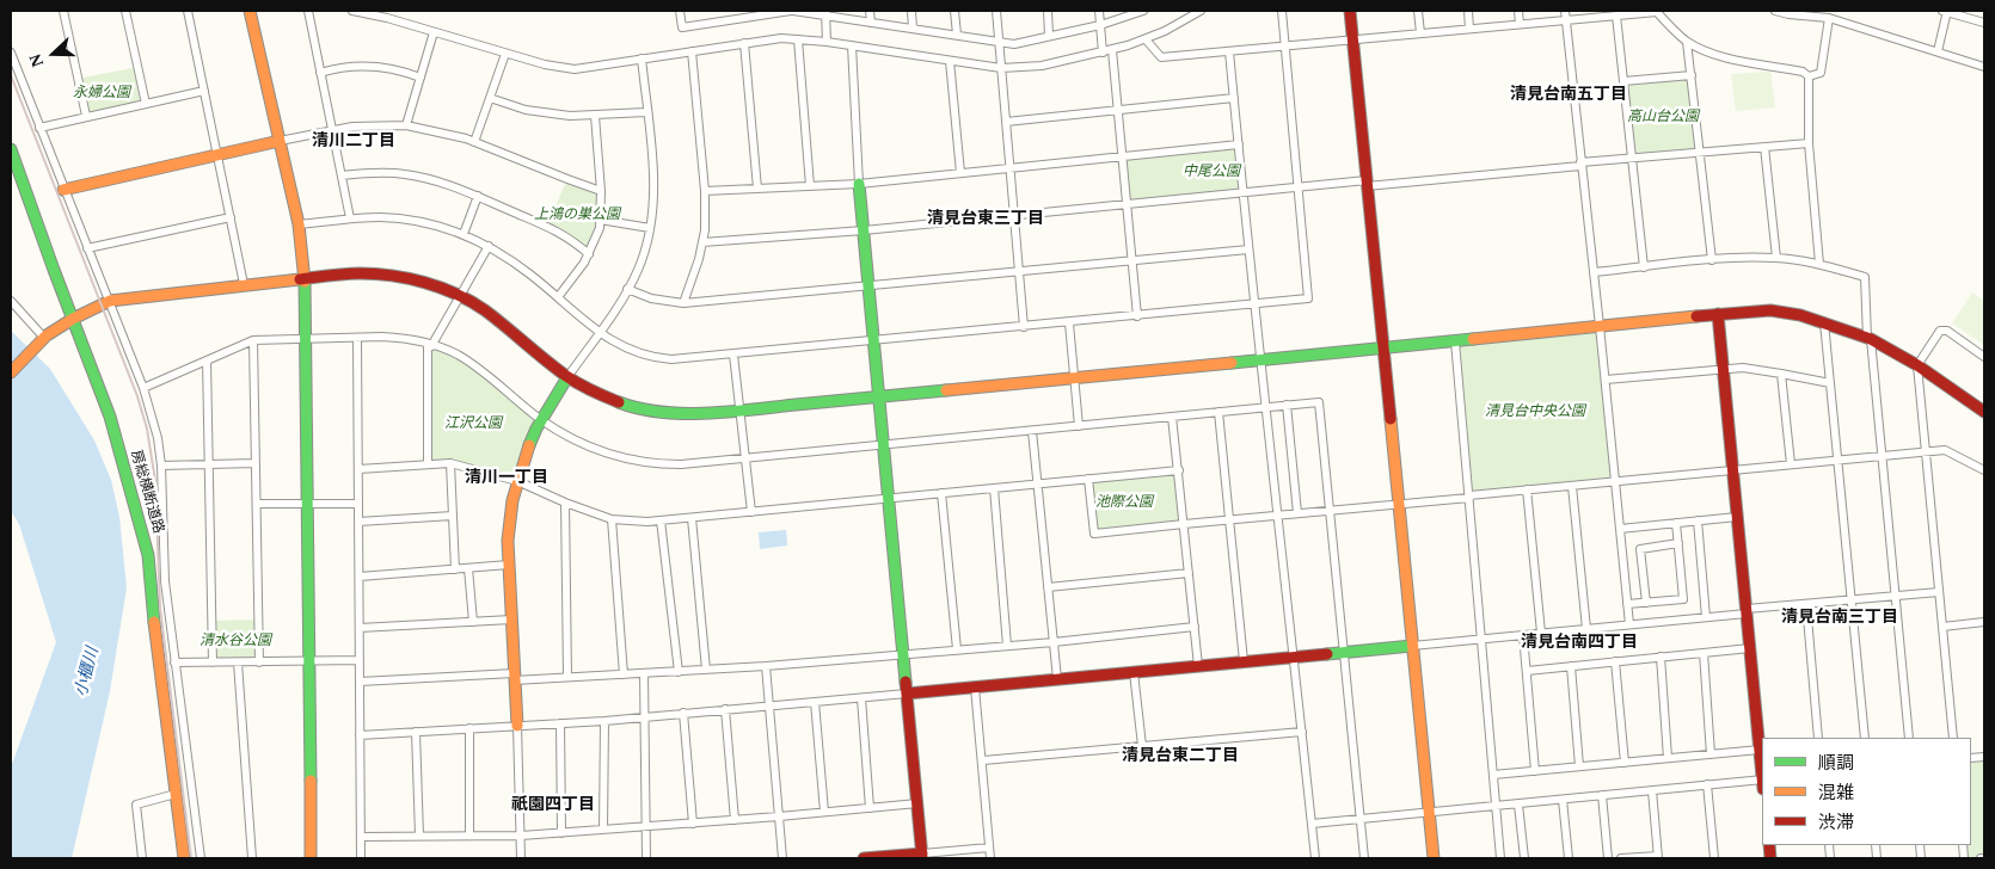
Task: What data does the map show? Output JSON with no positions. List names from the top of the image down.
{
  "streets": {
    "main road": ["房総横断道路"]
  },
  "districts": [
    "清見台南五丁目",
    "清川二丁目",
    "清見台東三丁目",
    "清川一丁目",
    "清見台南三丁目",
    "清見台南四丁目",
    "清見台東二丁目",
    "祇園四丁目"
  ],
  "water": ["小櫃川"],
  "parks": [
    "永婦公園",
    "高山台公園",
    "中尾公園",
    "上鴻の巣公園",
    "清見台中央公園",
    "江沢公園",
    "池際公園",
    "清水谷公園"
  ],
  "legend": ["順調", "混雑", "渋滞"],
  "north": "left"
}
